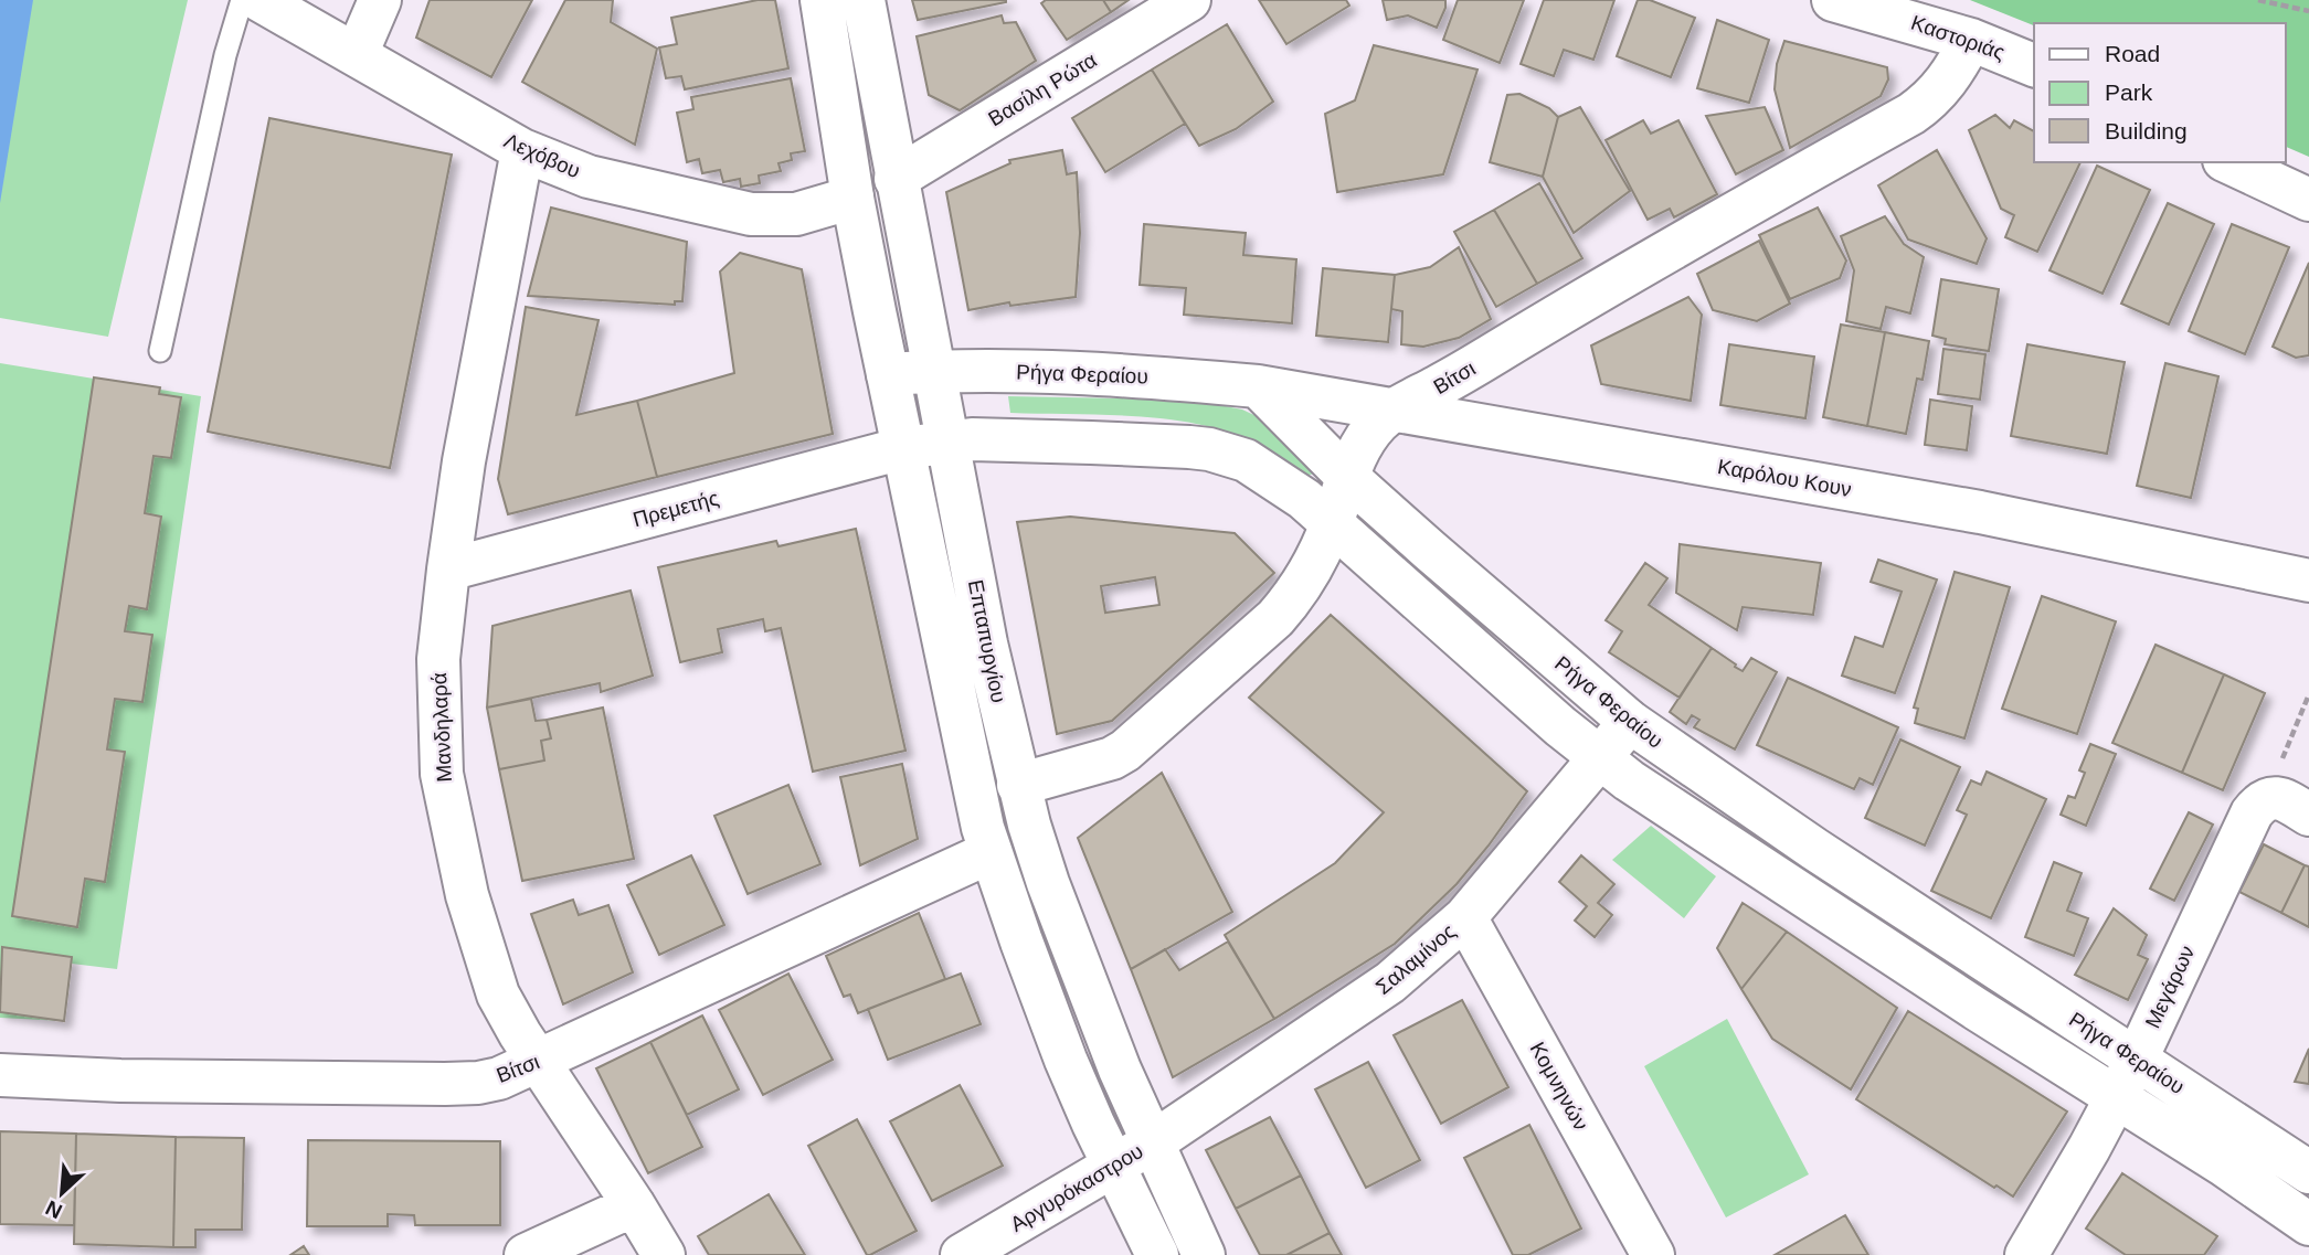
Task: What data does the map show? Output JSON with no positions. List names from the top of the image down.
{
  "streets": {
    "street": [
      "Καστοριάς",
      "Βασίλη Ρώτα",
      "Λεχόβου",
      "Ρήγα Φεραίου",
      "Βίτσι",
      "Καρόλου Κουν",
      "Πρεμετής",
      "Επταπυργίου",
      "Μανδηλαρά",
      "Σαλαμίνος",
      "Μεγάρων",
      "Κομνηνών",
      "Αργυρόκαστρου"
    ]
  },
  "crossings": [
    ["Καστοριάς", "Βίτσι"],
    ["Βασίλη Ρώτα", "Επταπυργίου"],
    ["Λεχόβου", "Επταπυργίου"],
    ["Λεχόβου", "Μανδηλαρά"],
    ["Ρήγα Φεραίου", "Βίτσι"],
    ["Ρήγα Φεραίου", "Καρόλου Κουν"],
    ["Ρήγα Φεραίου", "Πρεμετής"],
    ["Ρήγα Φεραίου", "Επταπυργίου"],
    ["Ρήγα Φεραίου", "Σαλαμίνος"],
    ["Ρήγα Φεραίου", "Μεγάρων"],
    ["Βίτσι", "Καρόλου Κουν"],
    ["Βίτσι", "Επταπυργίου"],
    ["Βίτσι", "Μανδηλαρά"],
    ["Πρεμετής", "Επταπυργίου"],
    ["Πρεμετής", "Μανδηλαρά"],
    ["Επταπυργίου", "Σαλαμίνος"],
    ["Επταπυργίου", "Αργυρόκαστρου"],
    ["Σαλαμίνος", "Κομνηνών"],
    ["Σαλαμίνος", "Αργυρόκαστρου"]
  ],
  "legend": ["Road", "Park", "Building"],
  "north": "bottom left"
}
